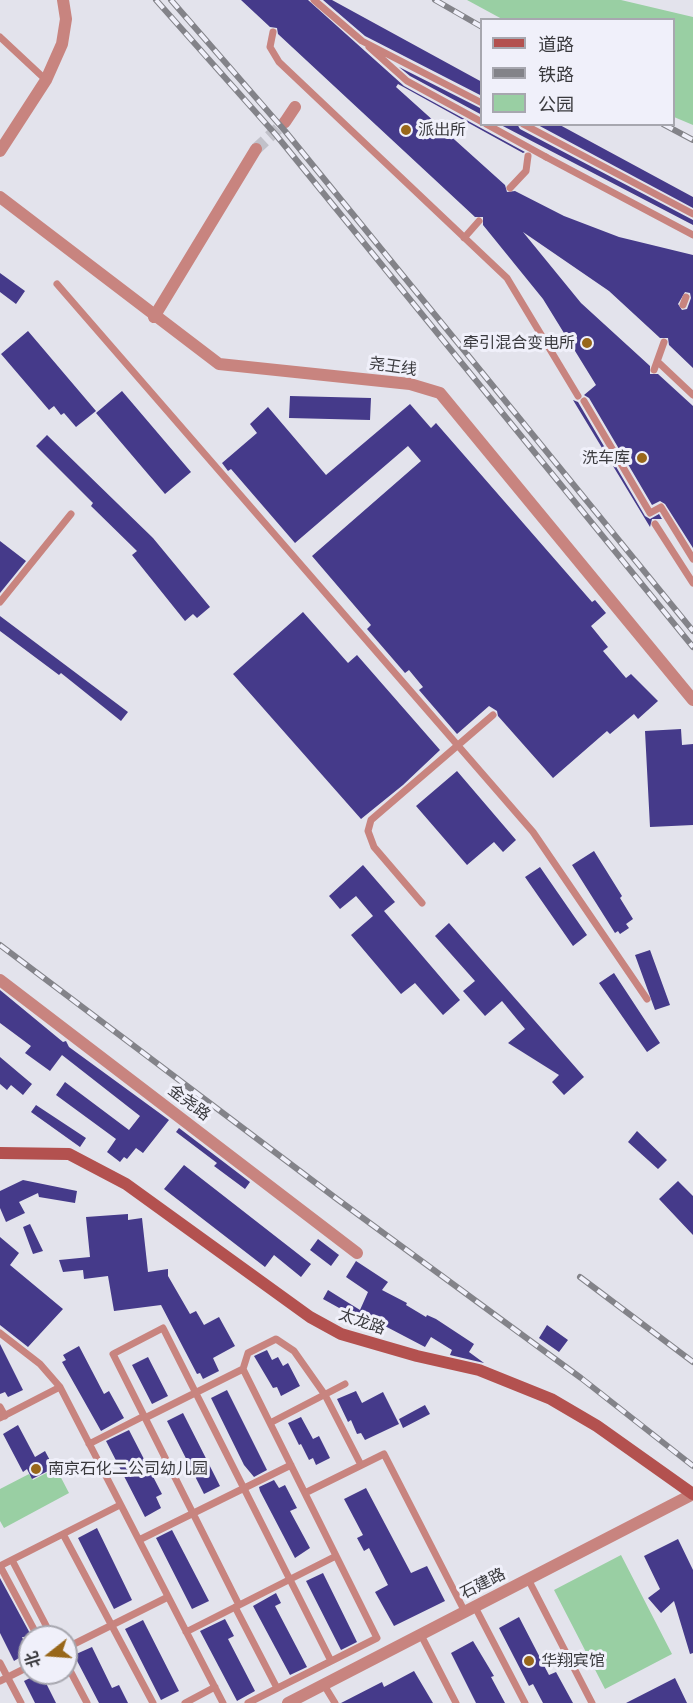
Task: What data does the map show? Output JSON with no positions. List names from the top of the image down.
{
  "streets": {
    "street": [
      "尧王线",
      "金尧路",
      "太龙路",
      "石建路"
    ]
  },
  "crossings": [
    ["太龙路", "石建路"]
  ],
  "places": [
    "派出所",
    "牵引混合变电所",
    "洗车库",
    "南京石化二公司幼儿园",
    "华翔宾馆"
  ],
  "legend": ["道路", "铁路", "公园"],
  "north": "left"
}
